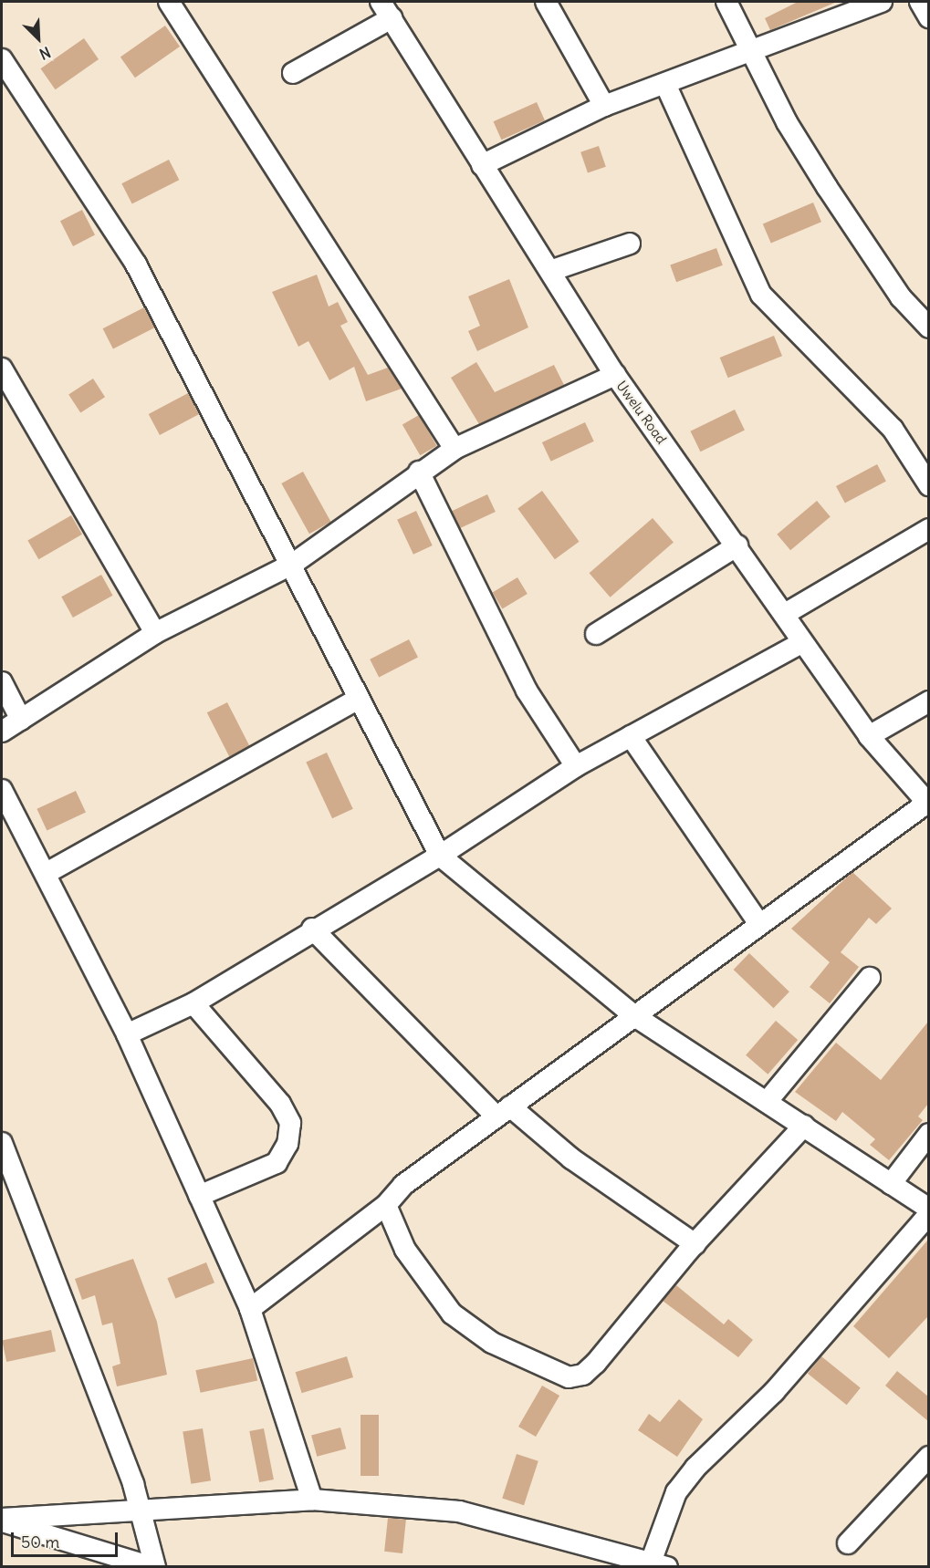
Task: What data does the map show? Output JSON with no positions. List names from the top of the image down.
{
  "streets": {
    "street": ["Uwelu Road"]
  },
  "scale_bar": "50 m",
  "north": "bottom right"
}
